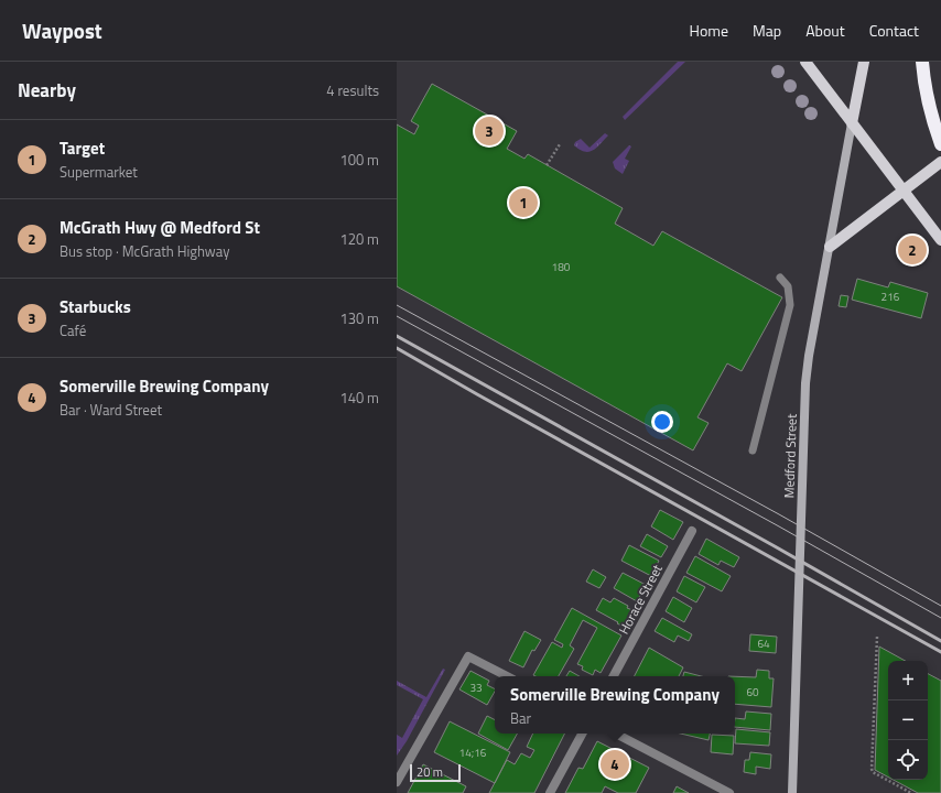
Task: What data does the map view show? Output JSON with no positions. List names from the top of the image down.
{
  "streets": {
    "main road": ["Medford Street"],
    "street": ["Horace Street"]
  },
  "house_numbers": [
    "180",
    "216",
    "64",
    "33",
    "60",
    "14;16"
  ],
  "scale_bar": "20 m",
  "page": {
    "header": "Waypost",
    "nav": [
      "Home",
      "Map",
      "About",
      "Contact"
    ],
    "heading": ["Nearby", "4 results"],
    "pins": [
      "3",
      "1",
      "2",
      "4"
    ],
    "list": [
      {
        "mark": "1",
        "name": "Target",
        "note": "Supermarket",
        "value": "100 m"
      },
      {
        "mark": "2",
        "name": "McGrath Hwy @ Medford St",
        "note": "Bus stop · McGrath Highway",
        "value": "120 m"
      },
      {
        "mark": "3",
        "name": "Starbucks",
        "note": "Café",
        "value": "130 m"
      },
      {
        "mark": "4",
        "name": "Somerville Brewing Company",
        "note": "Bar · Ward Street",
        "value": "140 m"
      }
    ],
    "map_buttons": ["+", "−"],
    "popup": ["Somerville Brewing Company", "Bar"],
    "scale": "20 m"
  }
}
